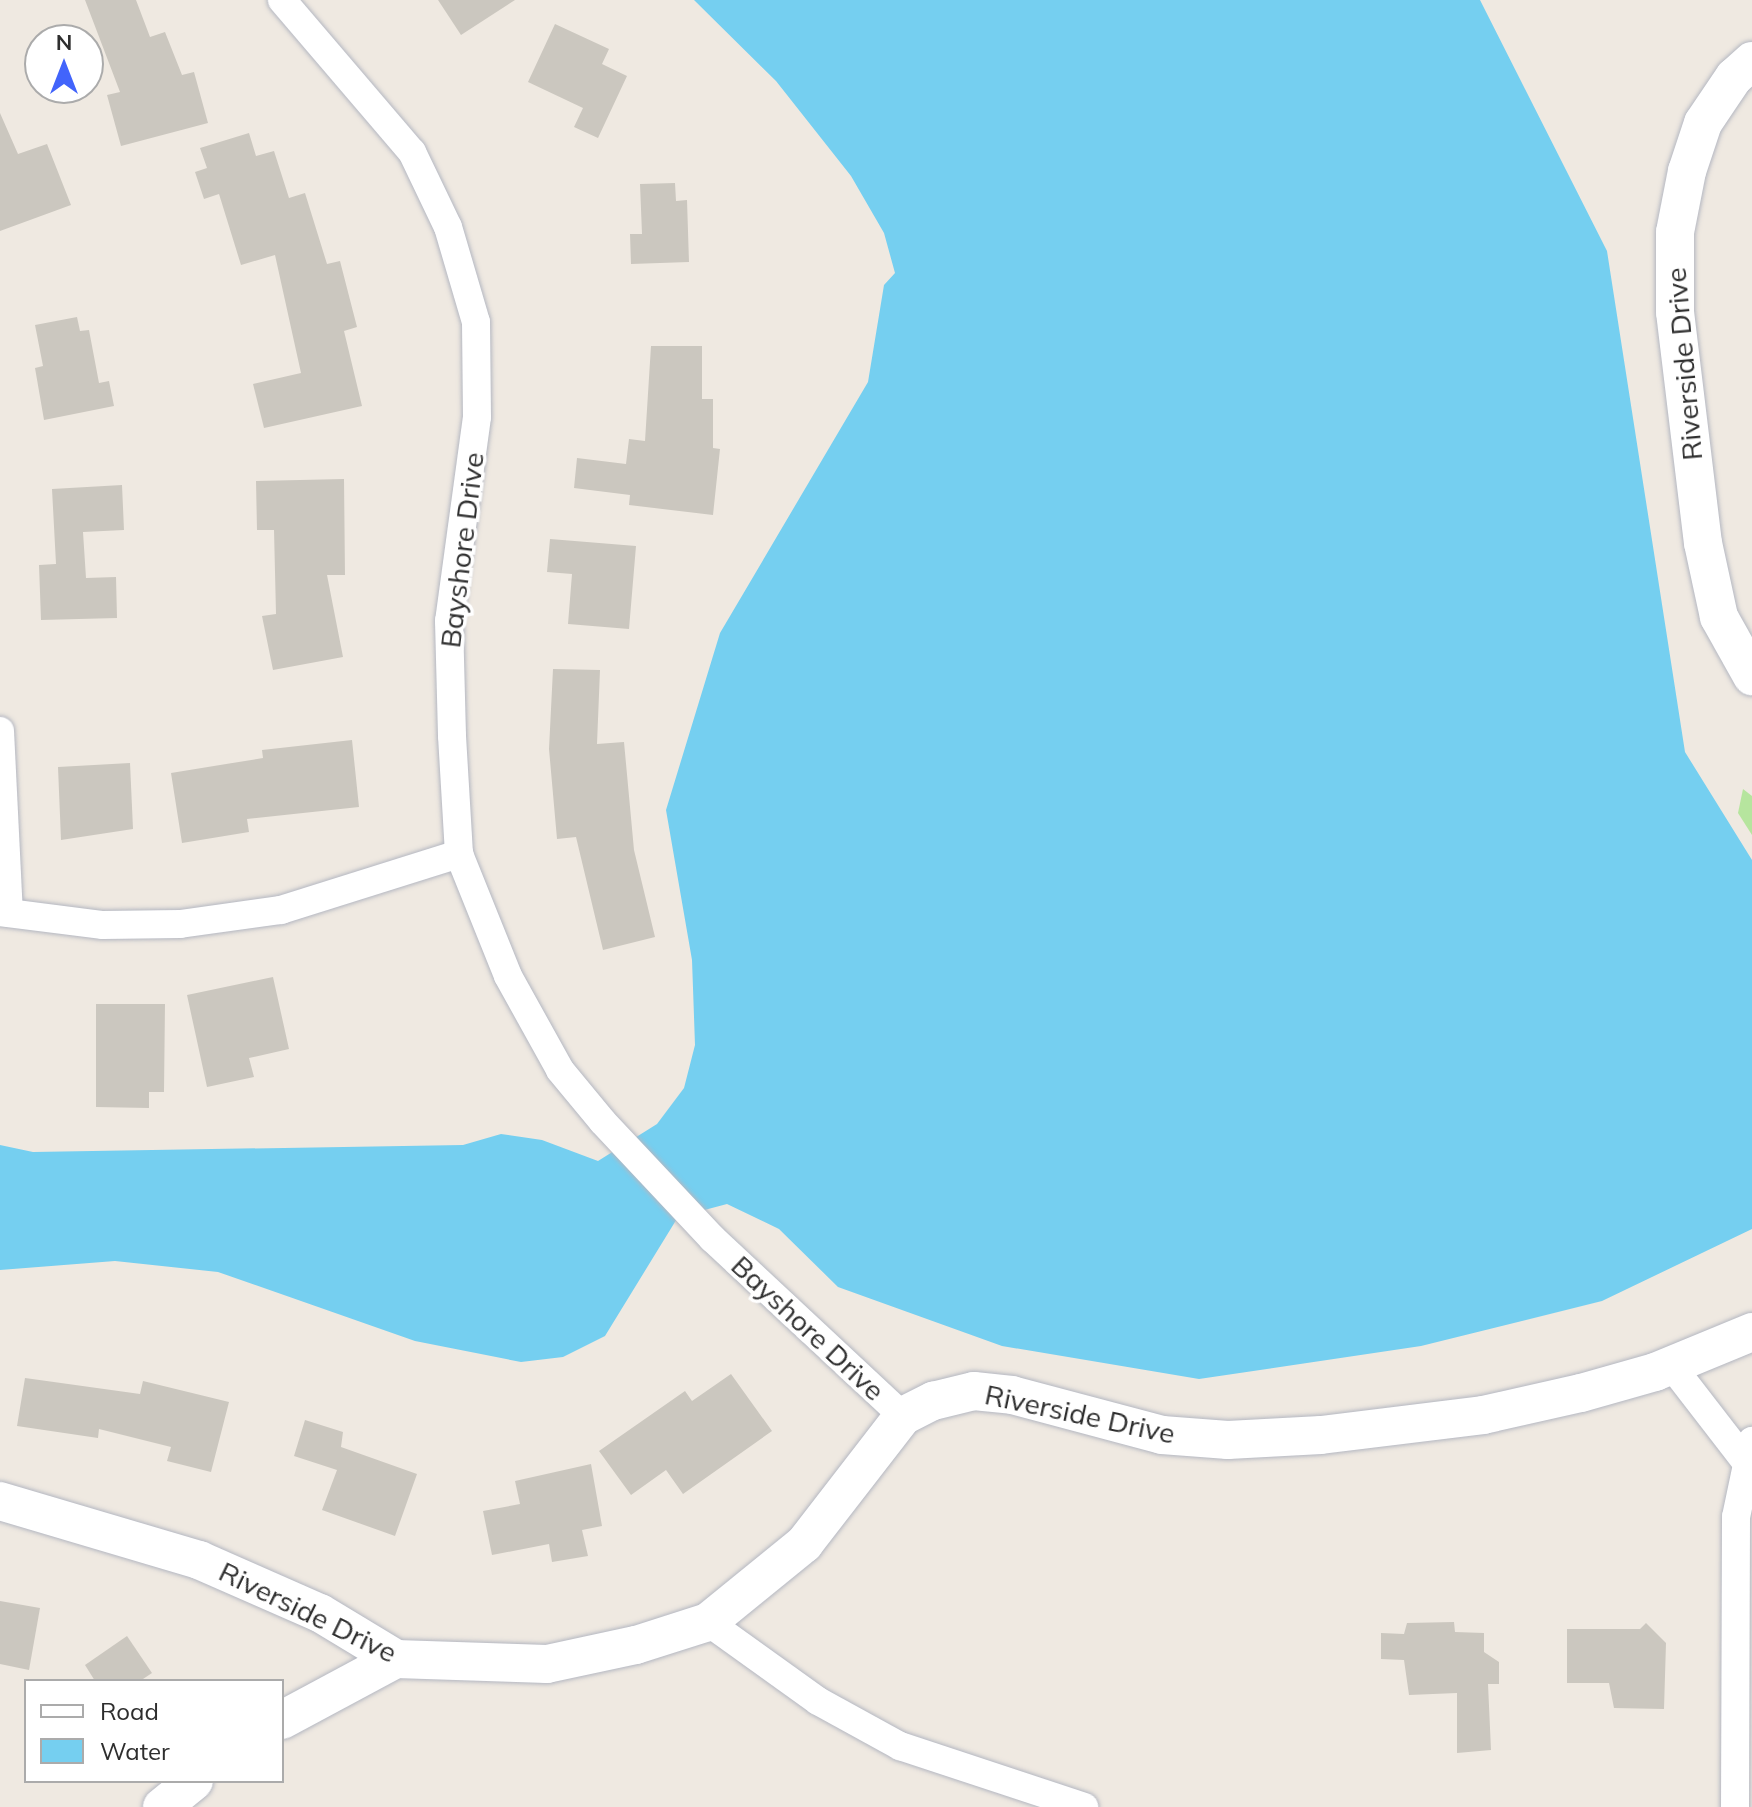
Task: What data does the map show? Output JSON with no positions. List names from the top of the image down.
{
  "streets": {
    "street": ["Riverside Drive", "Bayshore Drive"]
  },
  "crossings": [
    ["Riverside Drive", "Bayshore Drive"]
  ],
  "legend": ["Road", "Water"],
  "north": "top"
}
